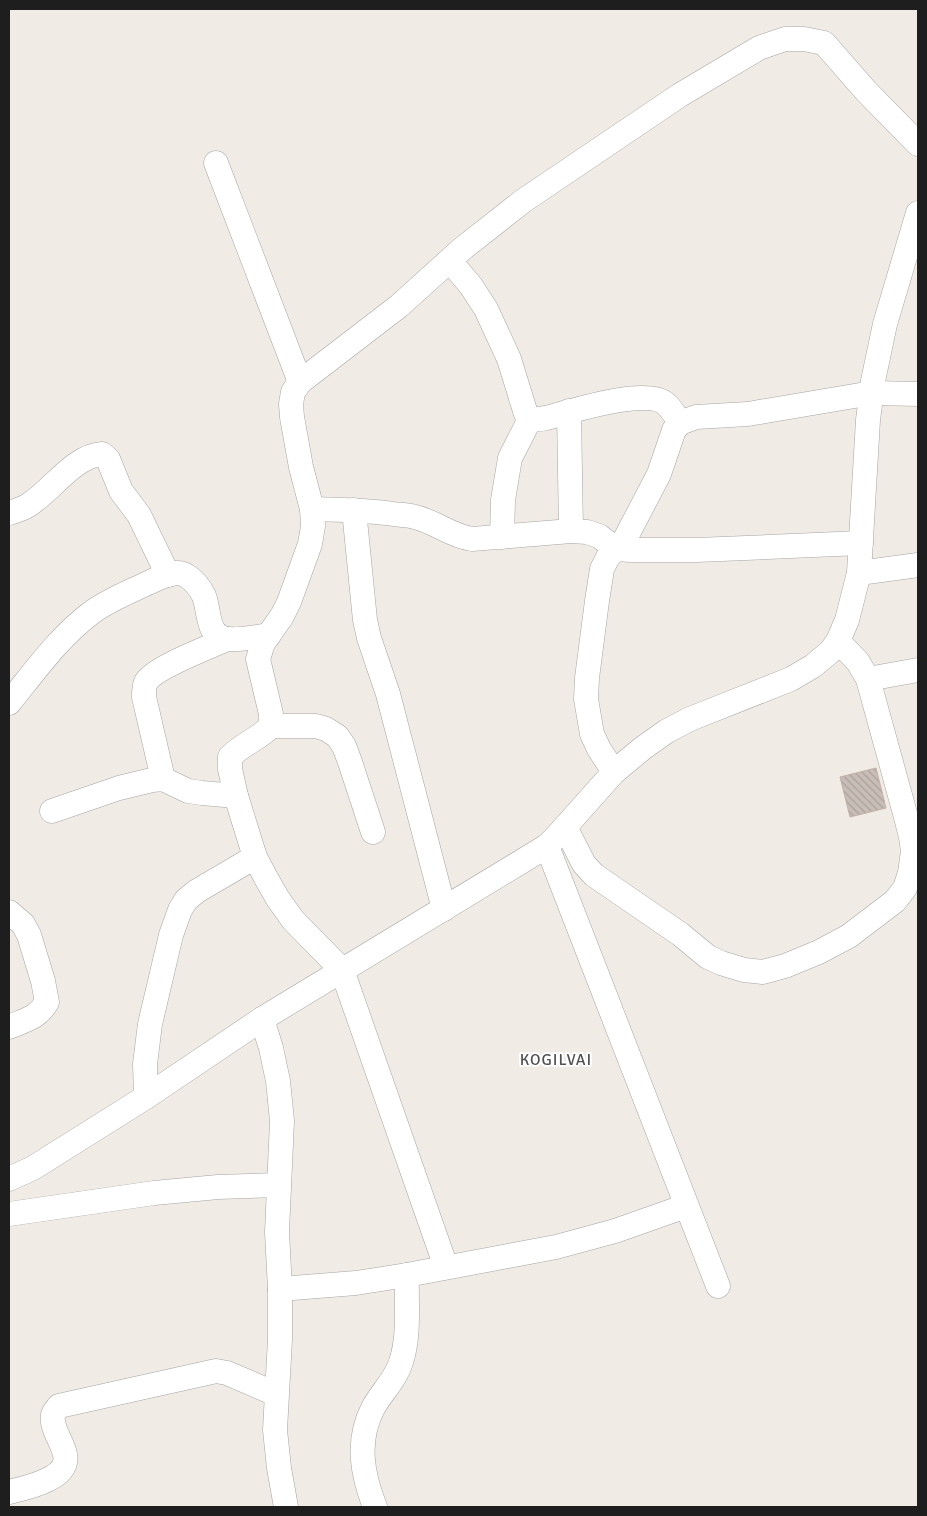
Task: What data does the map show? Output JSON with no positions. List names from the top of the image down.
{
  "districts": ["KOGILVAI"]
}
